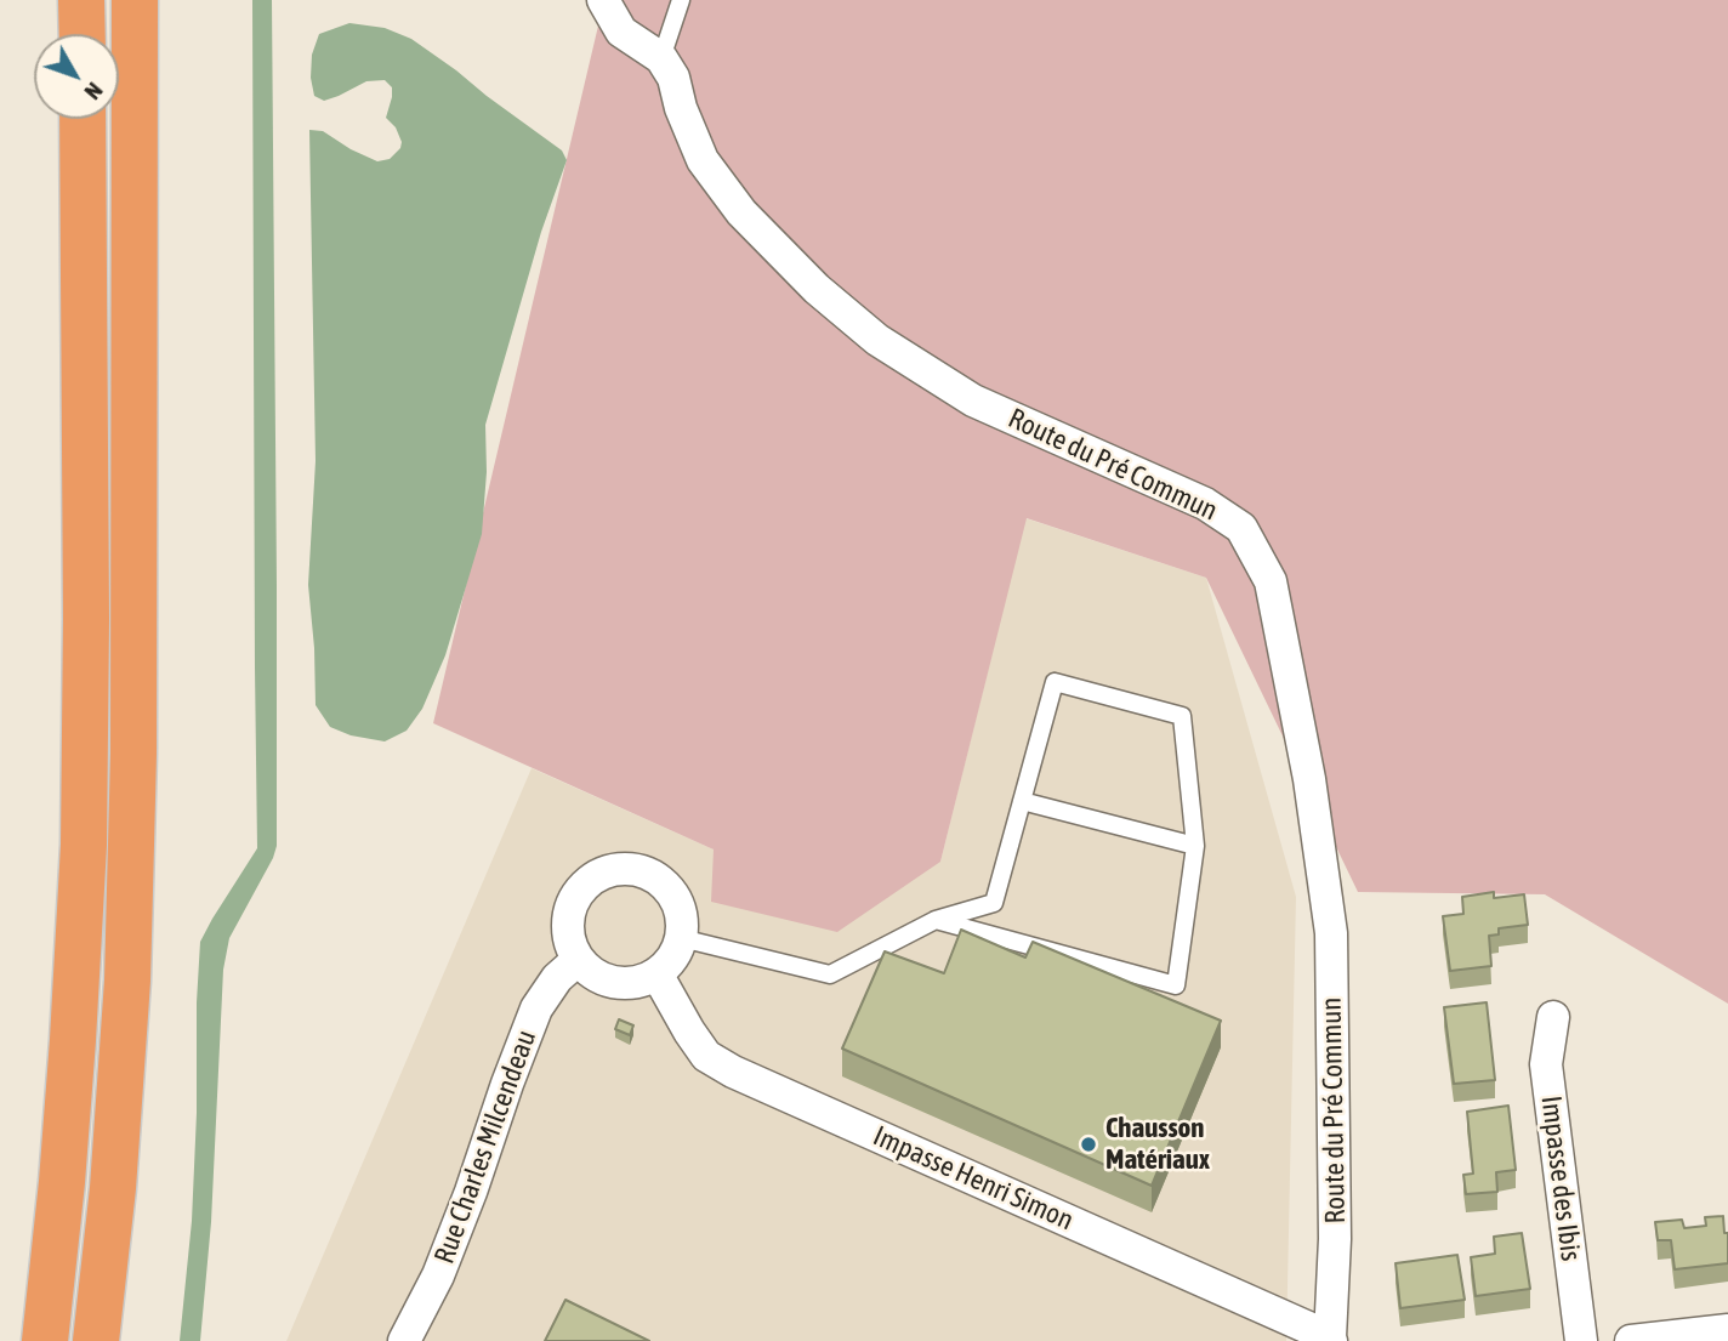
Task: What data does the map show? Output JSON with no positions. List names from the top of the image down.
{
  "streets": {
    "street": [
      "Route du Pré Commun",
      "Rue Charles Milcendeau",
      "Impasse Henri Simon",
      "Impasse des Ibis"
    ]
  },
  "crossings": [
    ["Route du Pré Commun", "Impasse Henri Simon"],
    ["Rue Charles Milcendeau", "Impasse Henri Simon"]
  ],
  "places": ["Chausson Matériaux"],
  "north": "bottom right"
}
